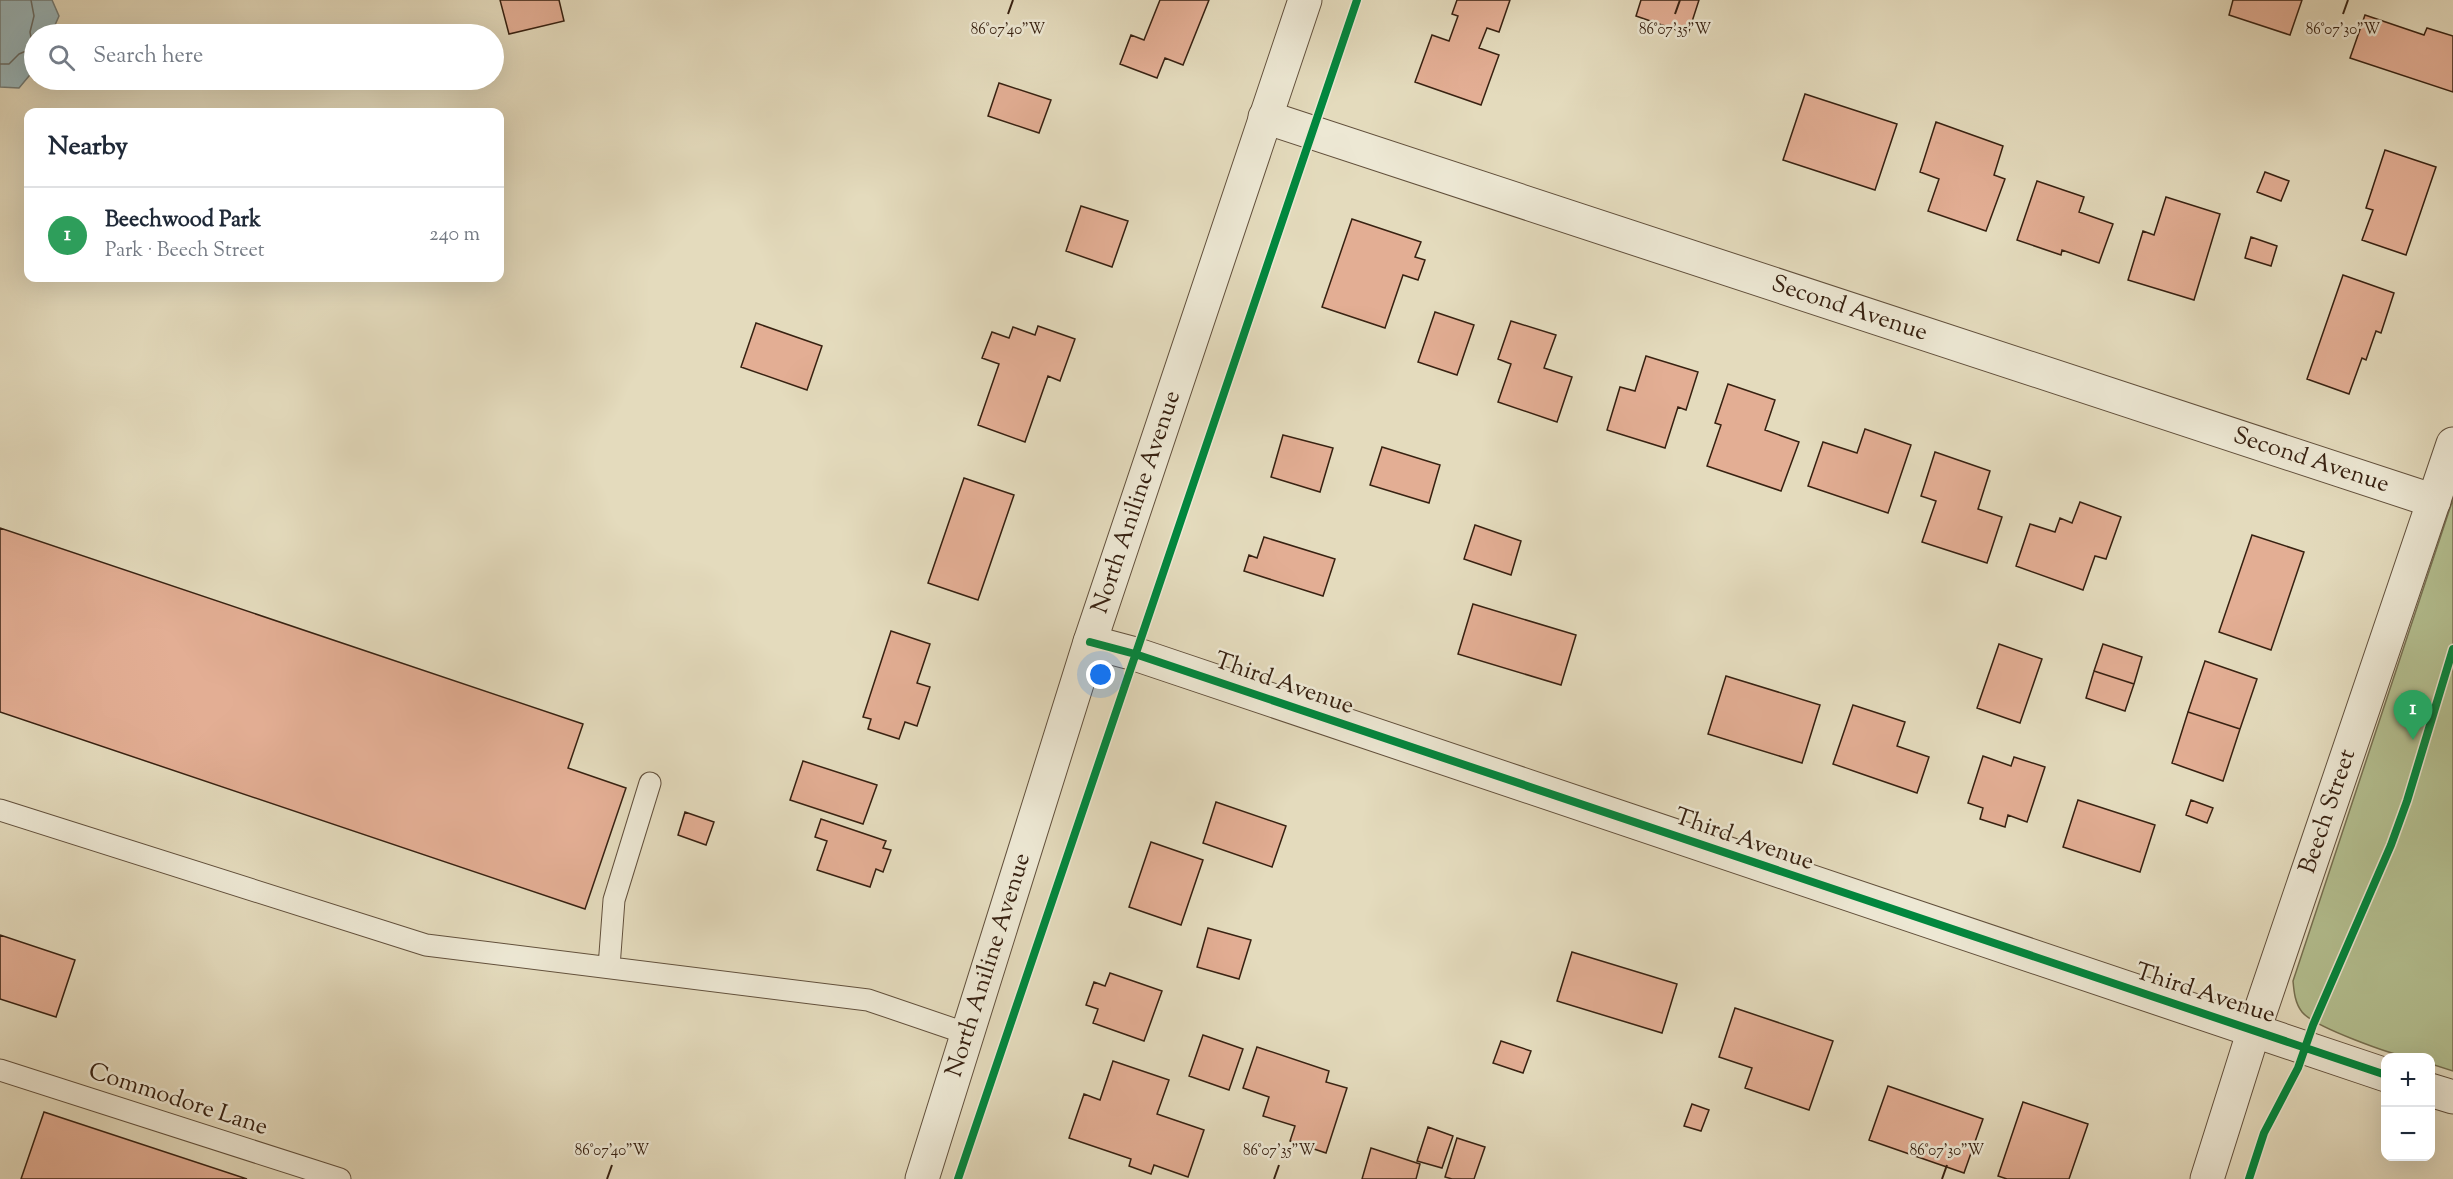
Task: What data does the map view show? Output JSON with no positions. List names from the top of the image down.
{
  "streets": {
    "street": [
      "Second Avenue",
      "North Aniline Avenue",
      "Third Avenue",
      "Beech Street"
    ],
    "lane": ["Commodore Lane"]
  },
  "crossings": [
    ["Second Avenue", "North Aniline Avenue"],
    ["Second Avenue", "Beech Street"],
    ["North Aniline Avenue", "Third Avenue"],
    ["Third Avenue", "Beech Street"]
  ],
  "page": {
    "search": "Search here",
    "heading": "Nearby",
    "list": [
      {
        "mark": "1",
        "name": "Beechwood Park",
        "note": "Park · Beech Street",
        "value": "240 m"
      }
    ],
    "pins": "1",
    "map_buttons": ["+", "−"]
  },
  "coordinates": ["86°07'40\"W", "86°07'35\"W", "86°07'30\"W"]
}
